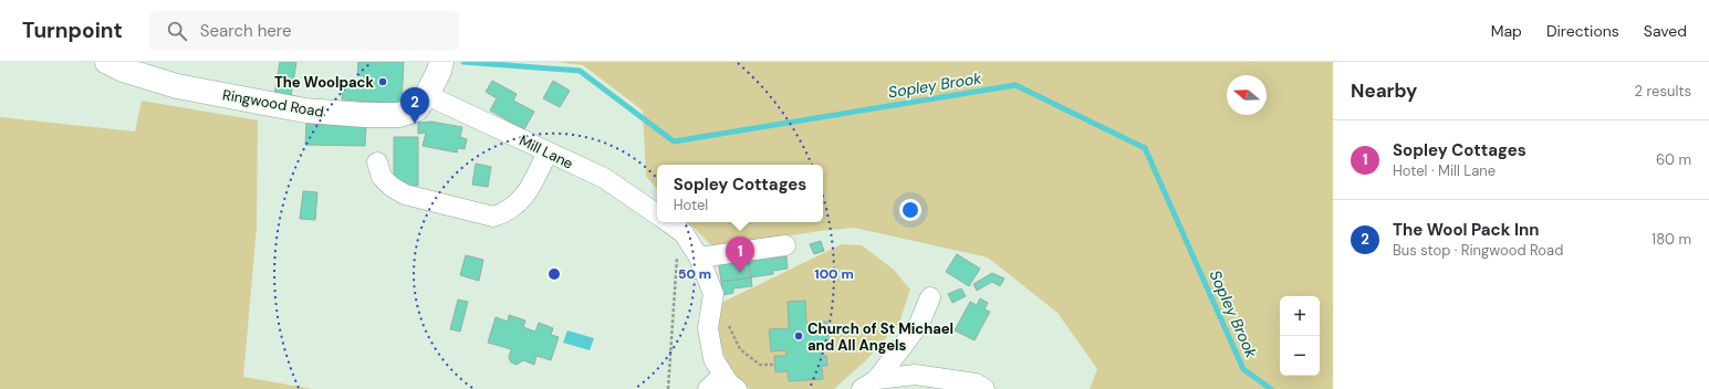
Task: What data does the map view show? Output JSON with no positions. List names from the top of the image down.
{
  "streets": {
    "main road": ["Ringwood Road"],
    "street": ["Mill Lane"]
  },
  "crossings": [
    ["Ringwood Road", "Mill Lane"]
  ],
  "water": ["Sopley Brook"],
  "places": ["The Woolpack", "Church of St Michael and All Angels"],
  "north": "left",
  "page": {
    "header": "Turnpoint",
    "search": "Search here",
    "nav": ["Map", "Directions", "Saved"],
    "heading": ["Nearby", "2 results"],
    "pins": ["2", "1"],
    "list": [
      {
        "mark": "1",
        "name": "Sopley Cottages",
        "note": "Hotel · Mill Lane",
        "value": "60 m"
      },
      {
        "mark": "2",
        "name": "The Wool Pack Inn",
        "note": "Bus stop · Ringwood Road",
        "value": "180 m"
      }
    ],
    "popup": ["Sopley Cottages", "Hotel"],
    "map_buttons": ["+", "−"]
  },
  "rings": ["50 m", "100 m"]
}
